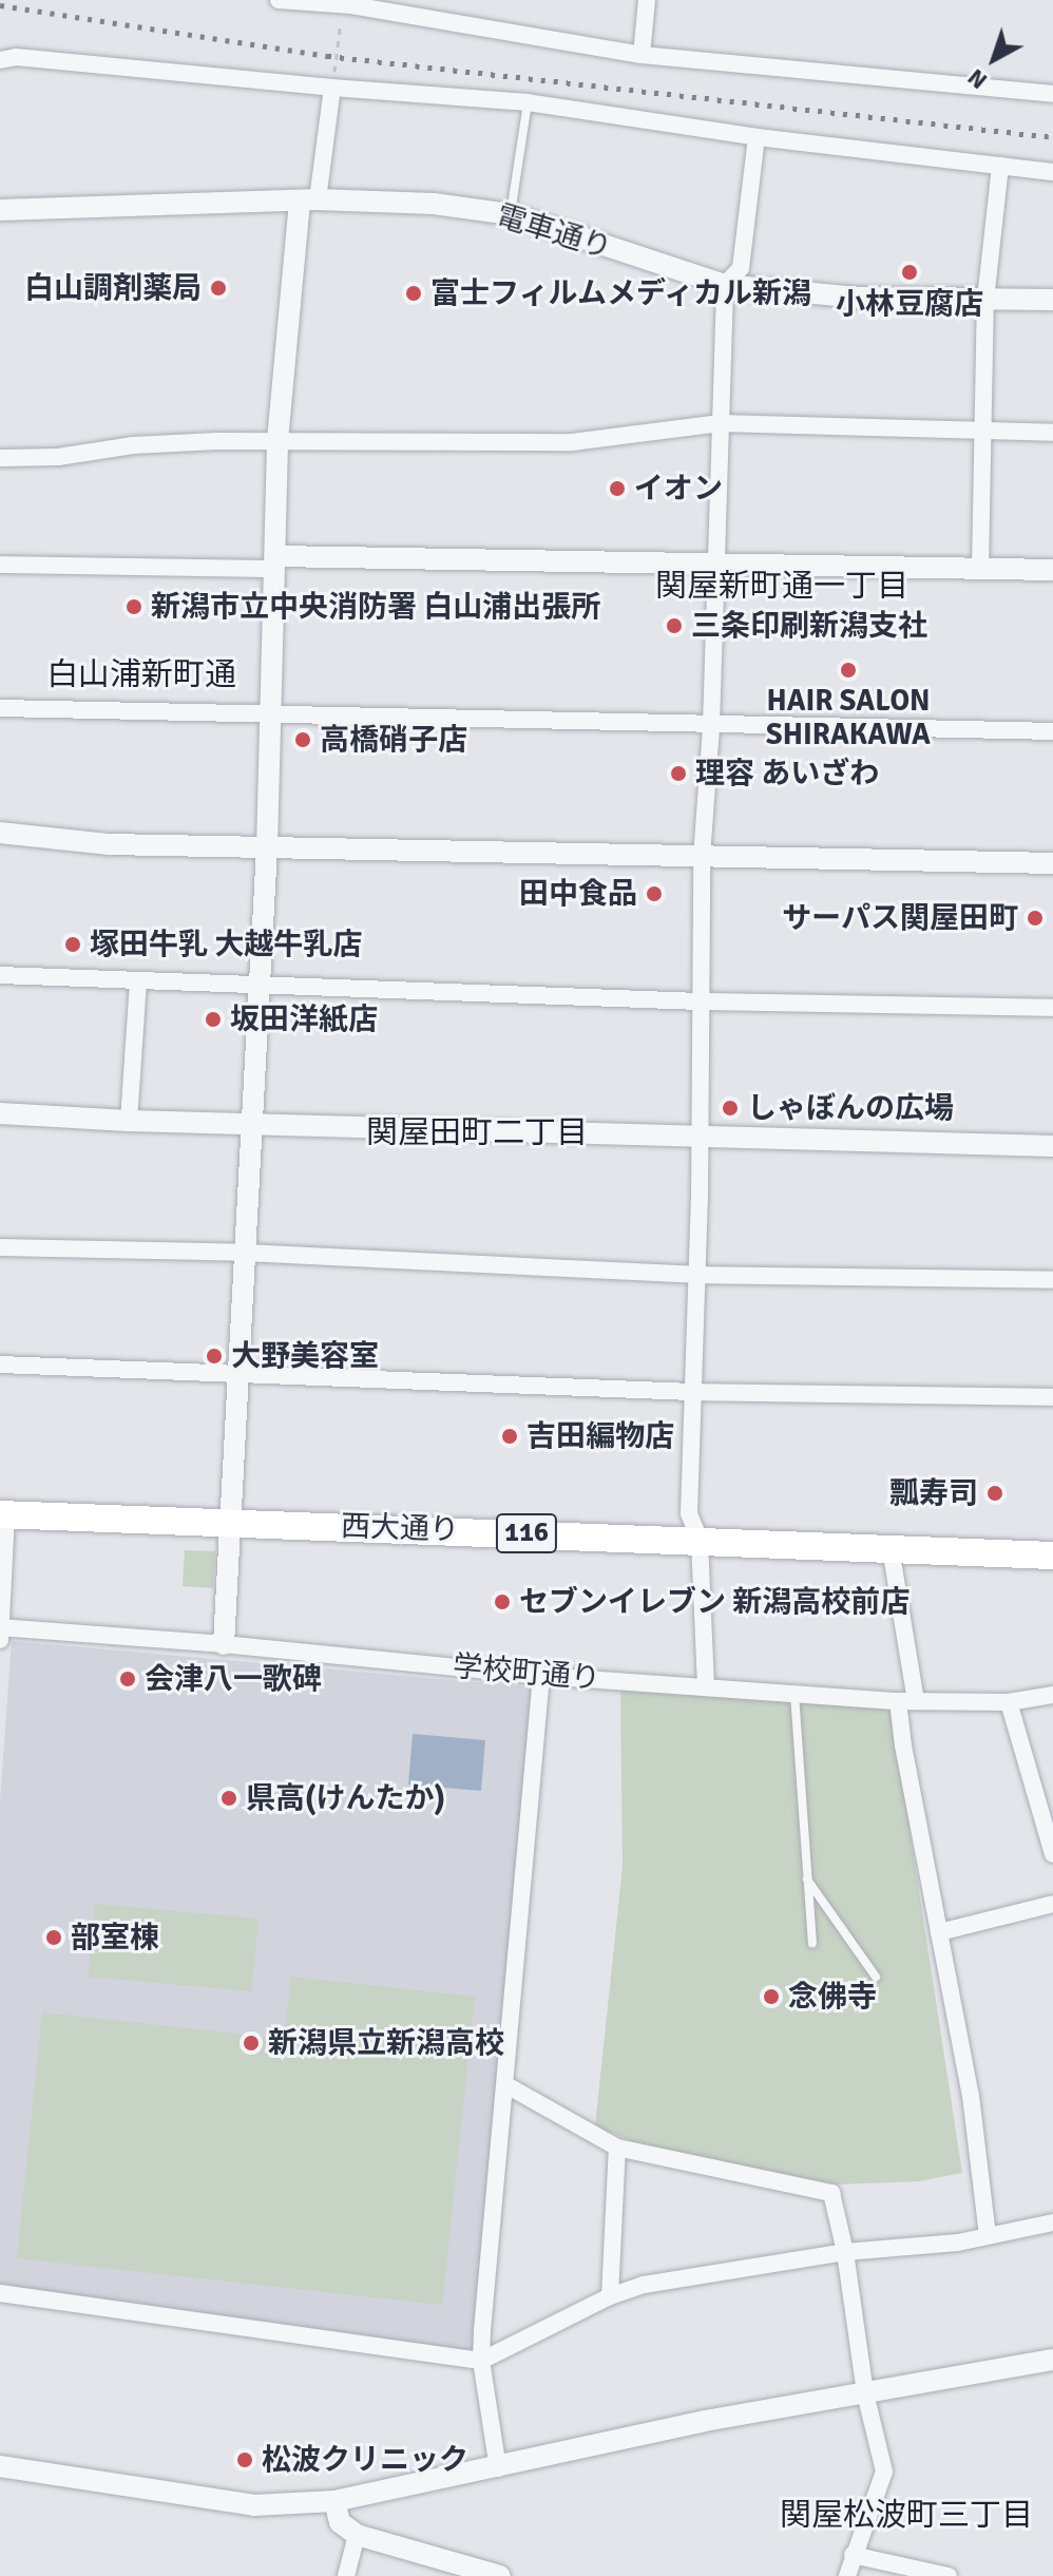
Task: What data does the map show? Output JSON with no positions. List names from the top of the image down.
{
  "streets": {
    "highway": ["西大通り", "116"],
    "street": ["電車通り", "学校町通り"]
  },
  "districts": [
    "関屋新町通一丁目",
    "白山浦新町通",
    "関屋田町二丁目",
    "関屋松波町三丁目"
  ],
  "places": [
    "小林豆腐店",
    "白山調剤薬局",
    "富士フィルムメディカル新潟",
    "イオン",
    "新潟市立中央消防署 白山浦出張所",
    "三条印刷新潟支社",
    "HAIR SALON SHIRAKAWA",
    "高橋硝子店",
    "理容 あいざわ",
    "田中食品",
    "サーパス関屋田町",
    "塚田牛乳 大越牛乳店",
    "坂田洋紙店",
    "しゃぼんの広場",
    "大野美容室",
    "吉田編物店",
    "瓢寿司",
    "セブンイレブン 新潟高校前店",
    "会津八一歌碑",
    "県高(けんたか)",
    "部室棟",
    "念佛寺",
    "新潟県立新潟高校",
    "松波クリニック"
  ],
  "north": "bottom left"
}
